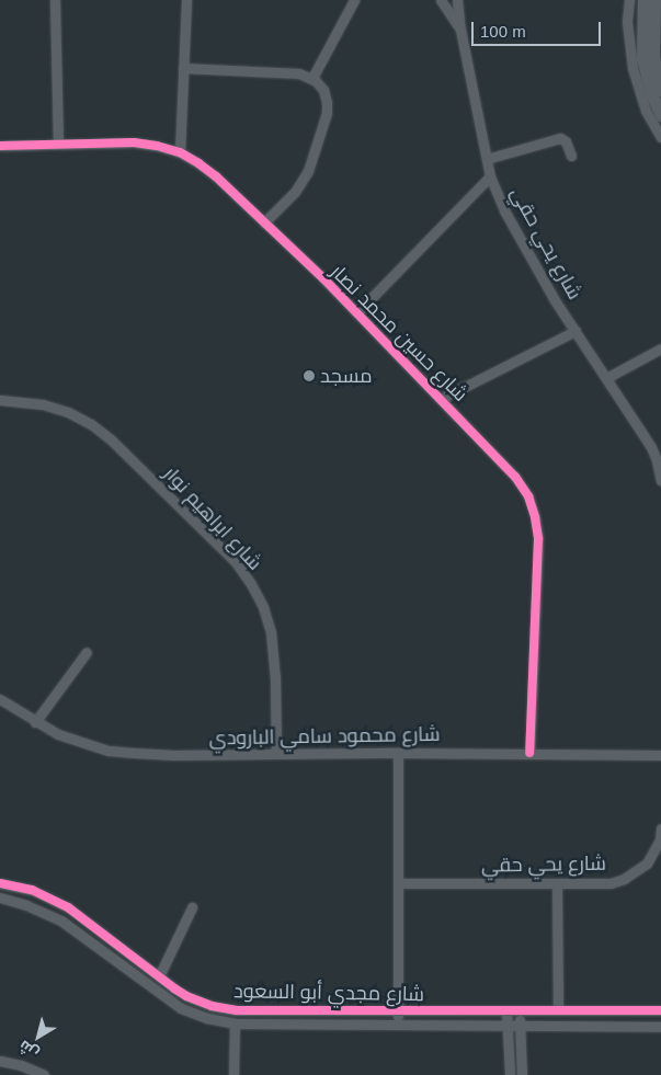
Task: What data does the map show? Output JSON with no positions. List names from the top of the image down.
{
  "streets": {
    "street": [
      "شارع يحي حقي",
      "شارع حسين محمد نصار",
      "شارع ابراهيم نوار",
      "شارع محمود سامي البارودي",
      "شارع مجدي أبو السعود"
    ]
  },
  "crossings": [
    ["شارع حسين محمد نصار", "شارع محمود سامي البارودي"],
    ["شارع ابراهيم نوار", "شارع محمود سامي البارودي"]
  ],
  "places": ["مسجد"],
  "scale_bar": "100 m",
  "north": "bottom left"
}
